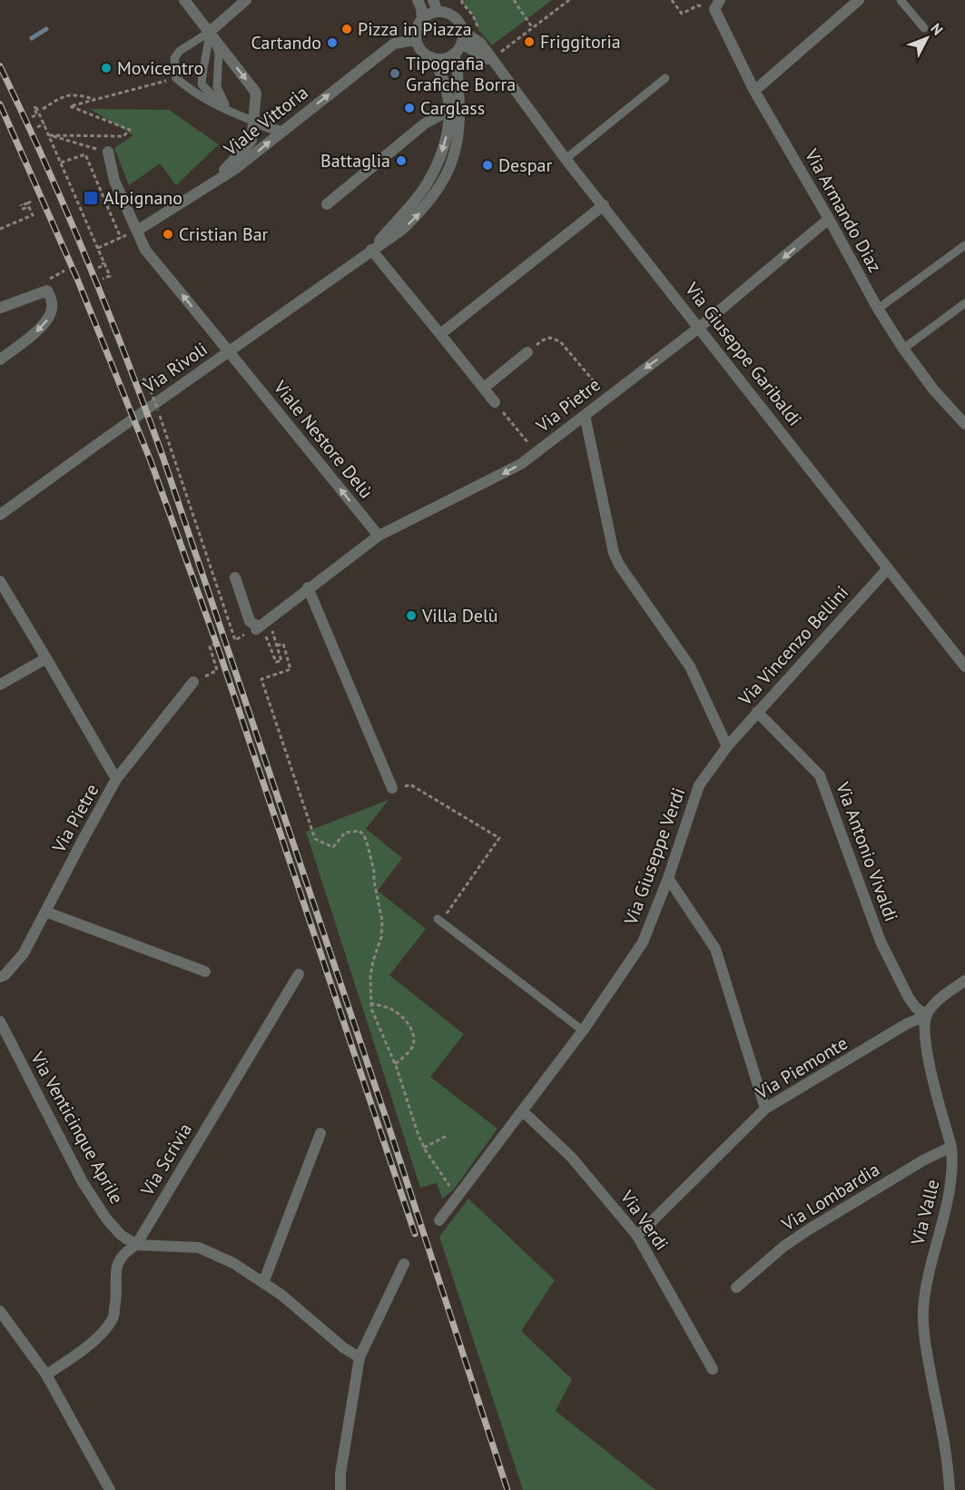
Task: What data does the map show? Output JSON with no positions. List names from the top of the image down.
{
  "streets": {
    "street": [
      "Viale Vittoria",
      "Via Armando Diaz",
      "Via Giuseppe Garibaldi",
      "Via Rivoli",
      "Via Pietre",
      "Viale Nestore Delù",
      "Via Vincenzo Bellini",
      "Via Antonio Vivaldi",
      "Via Giuseppe Verdi",
      "Via Piemonte",
      "Via Venticinque Aprile",
      "Via Scrivia",
      "Via Lombardia",
      "Via Valle",
      "Via Verdi"
    ]
  },
  "crossings": [
    ["Viale Vittoria", "Via Giuseppe Garibaldi"],
    ["Viale Vittoria", "Via Rivoli"],
    ["Viale Vittoria", "Viale Nestore Delù"],
    ["Via Armando Diaz", "Via Pietre"],
    ["Via Giuseppe Garibaldi", "Via Rivoli"],
    ["Via Giuseppe Garibaldi", "Via Pietre"],
    ["Via Giuseppe Garibaldi", "Via Vincenzo Bellini"],
    ["Via Pietre", "Viale Nestore Delù"],
    ["Via Vincenzo Bellini", "Via Antonio Vivaldi"],
    ["Via Vincenzo Bellini", "Via Giuseppe Verdi"],
    ["Via Antonio Vivaldi", "Via Piemonte"],
    ["Via Antonio Vivaldi", "Via Valle"],
    ["Via Giuseppe Verdi", "Via Verdi"],
    ["Via Piemonte", "Via Valle"],
    ["Via Piemonte", "Via Verdi"],
    ["Via Venticinque Aprile", "Via Scrivia"],
    ["Via Lombardia", "Via Valle"]
  ],
  "one_way": ["Via Pietre", "Viale Nestore Delù"],
  "places": {
    "other": [
      "Pizza in Piazza",
      "Friggitoria",
      "Cartando",
      "Movicentro",
      "Tipografia Grafiche Borra",
      "Carglass",
      "Battaglia",
      "Despar",
      "Cristian Bar",
      "Villa Delù"
    ],
    "transit": ["Alpignano"]
  },
  "north": "top right"
}
